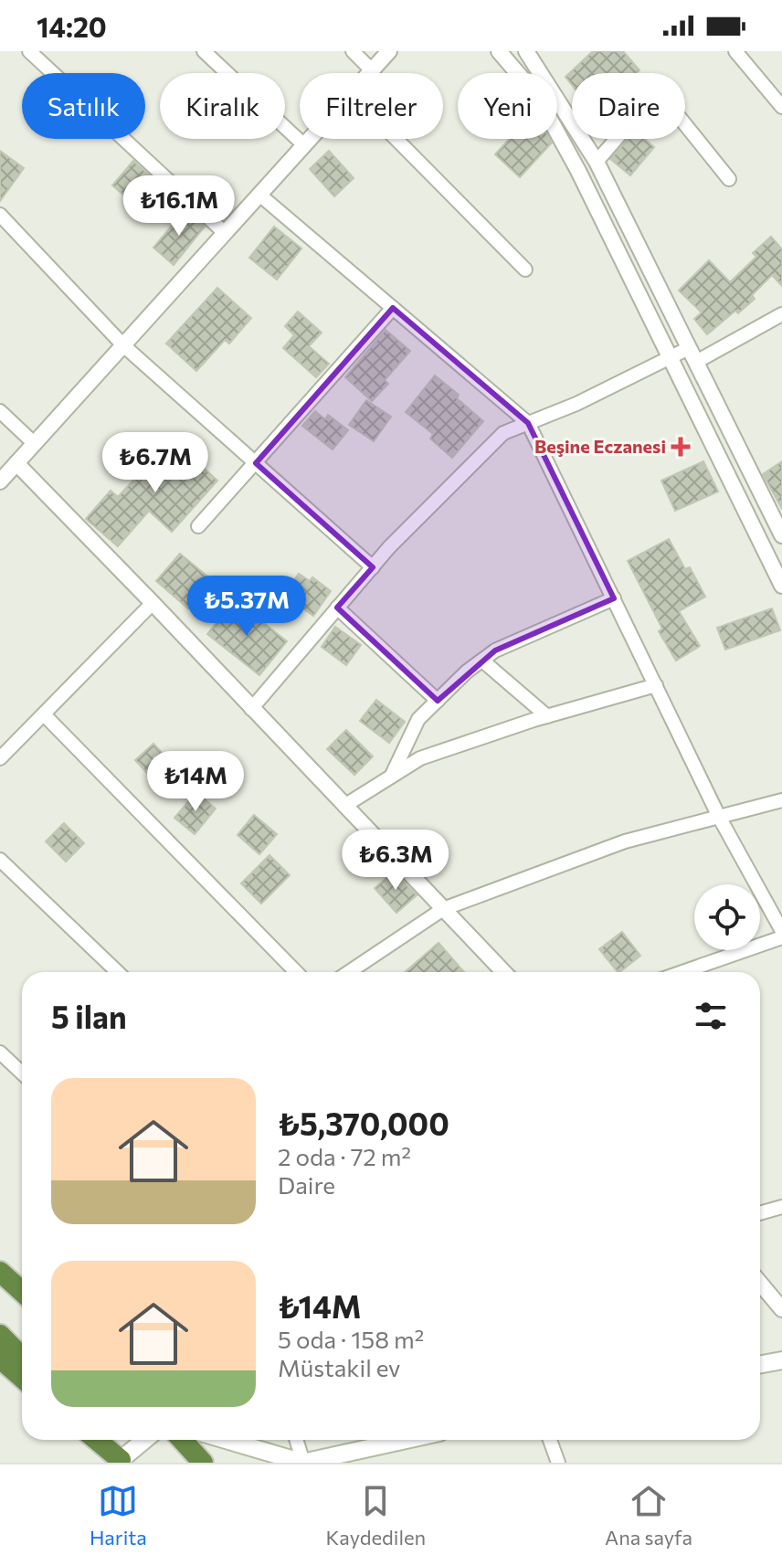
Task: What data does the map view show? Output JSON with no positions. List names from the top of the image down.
{
  "places": {
    "health": ["Beşine Eczanesi"]
  },
  "page": {
    "status": "14:20",
    "chip": [
      "Satılık",
      "Kiralık",
      "Filtreler",
      "Yeni",
      "Daire"
    ],
    "price": [
      "₺16.1M",
      "₺6.7M",
      "₺5.37M",
      "₺14M",
      "₺6.3M"
    ],
    "heading": "5 ilan",
    "list": [
      {
        "name": "₺5,370,000",
        "note": "2 oda · 72 m² · Daire"
      },
      {
        "name": "₺14M",
        "note": "5 oda · 158 m² · Müstakil ev"
      }
    ],
    "tabs": ["Harita", "Kaydedilen", "Ana sayfa"]
  }
}
